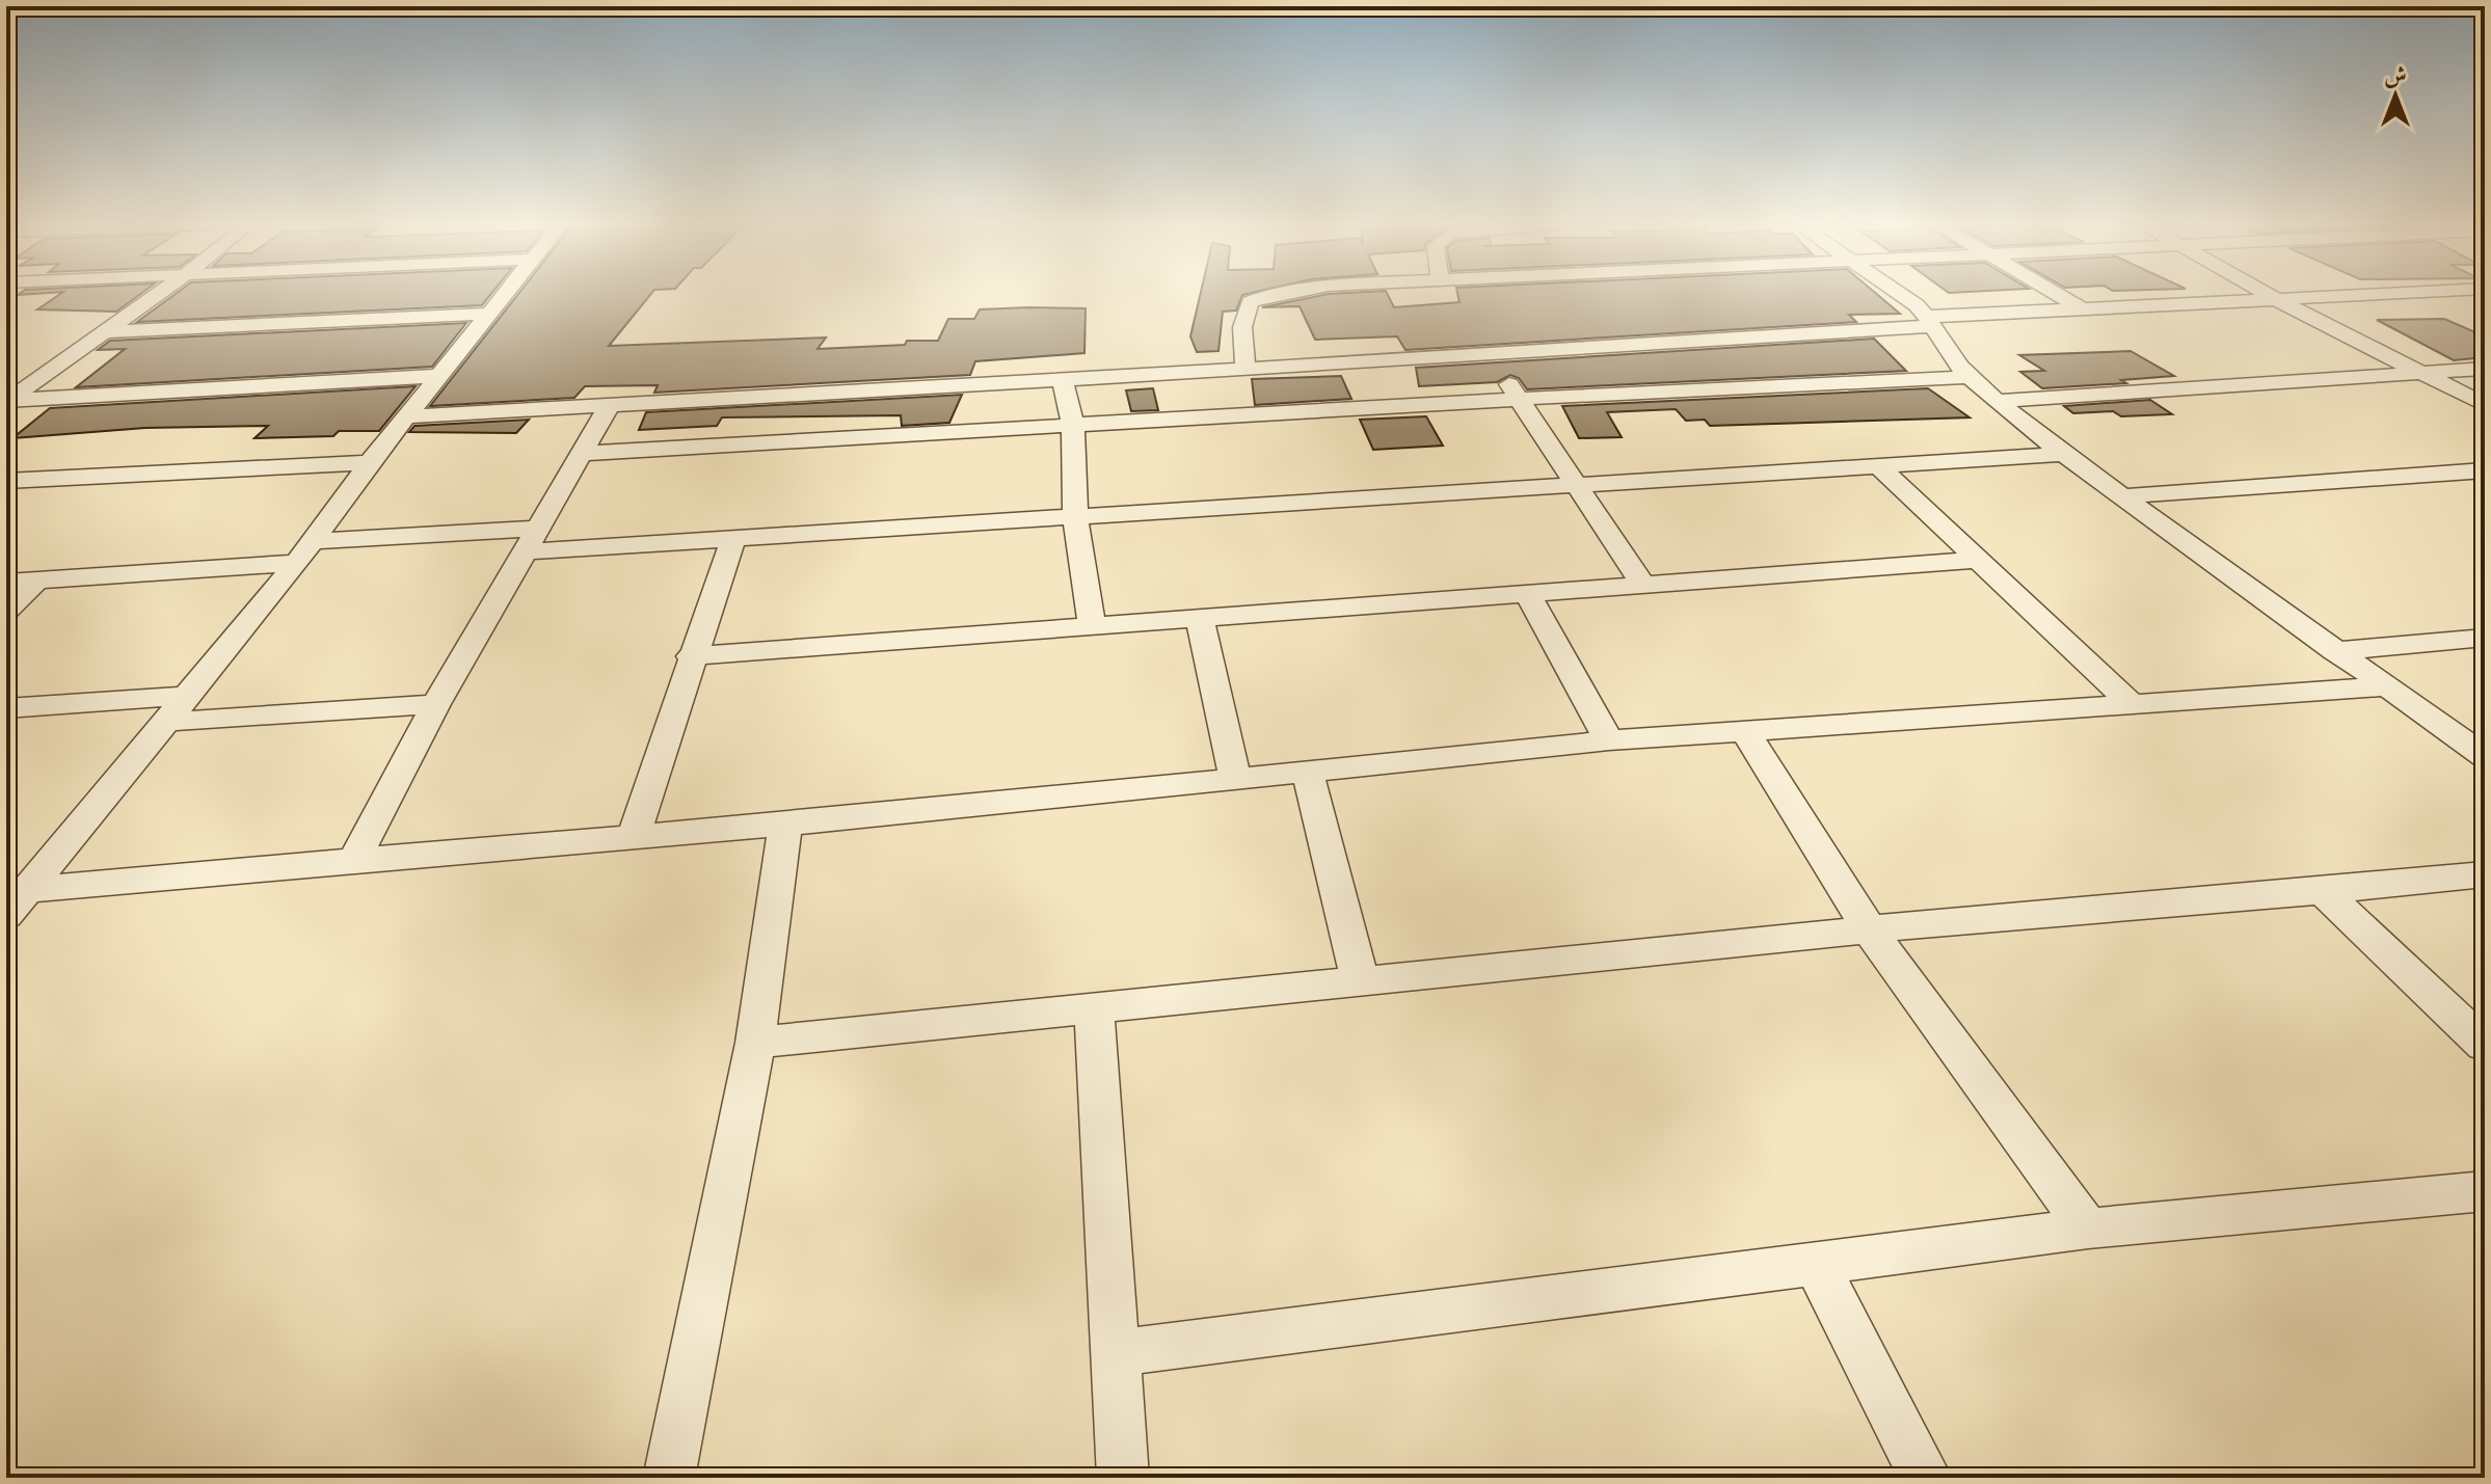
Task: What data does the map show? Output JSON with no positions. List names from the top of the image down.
{
  "north": "top"
}
